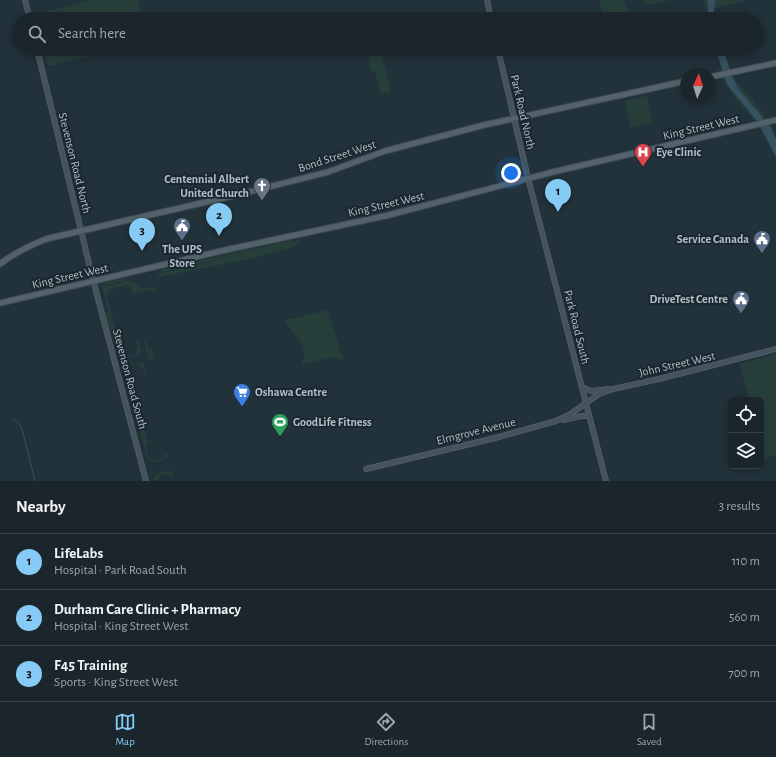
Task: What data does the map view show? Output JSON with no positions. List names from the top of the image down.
{
  "streets": {
    "main road": [
      "Park Road North",
      "King Street West",
      "Bond Street West",
      "Stevenson Road North",
      "Park Road South",
      "John Street West",
      "Stevenson Road South",
      "Elmgrove Avenue"
    ]
  },
  "crossings": [
    ["Park Road North", "King Street West"],
    ["Park Road North", "Bond Street West"],
    ["Park Road North", "Park Road South"],
    ["King Street West", "Stevenson Road North"],
    ["King Street West", "Park Road South"],
    ["King Street West", "Stevenson Road South"],
    ["Bond Street West", "Stevenson Road North"],
    ["Stevenson Road North", "Stevenson Road South"],
    ["Park Road South", "John Street West"],
    ["Park Road South", "Elmgrove Avenue"],
    ["John Street West", "Elmgrove Avenue"]
  ],
  "places": {
    "hospital": ["Eye Clinic"],
    "church": ["Centennial Albert United Church"],
    "public building": ["The UPS Store", "Service Canada", "DriveTest Centre"],
    "supermarket": ["Oshawa Centre"],
    "sports": ["GoodLife Fitness"]
  },
  "north": "top",
  "page": {
    "search": "Search here",
    "pins": ["1", "2", "3"],
    "heading": ["Nearby", "3 results"],
    "list": [
      {
        "mark": "1",
        "name": "LifeLabs",
        "note": "Hospital · Park Road South",
        "value": "110 m"
      },
      {
        "mark": "2",
        "name": "Durham Care Clinic + Pharmacy",
        "note": "Hospital · King Street West",
        "value": "560 m"
      },
      {
        "mark": "3",
        "name": "F45 Training",
        "note": "Sports · King Street West",
        "value": "700 m"
      }
    ],
    "nav": ["Map", "Directions", "Saved"]
  }
}
